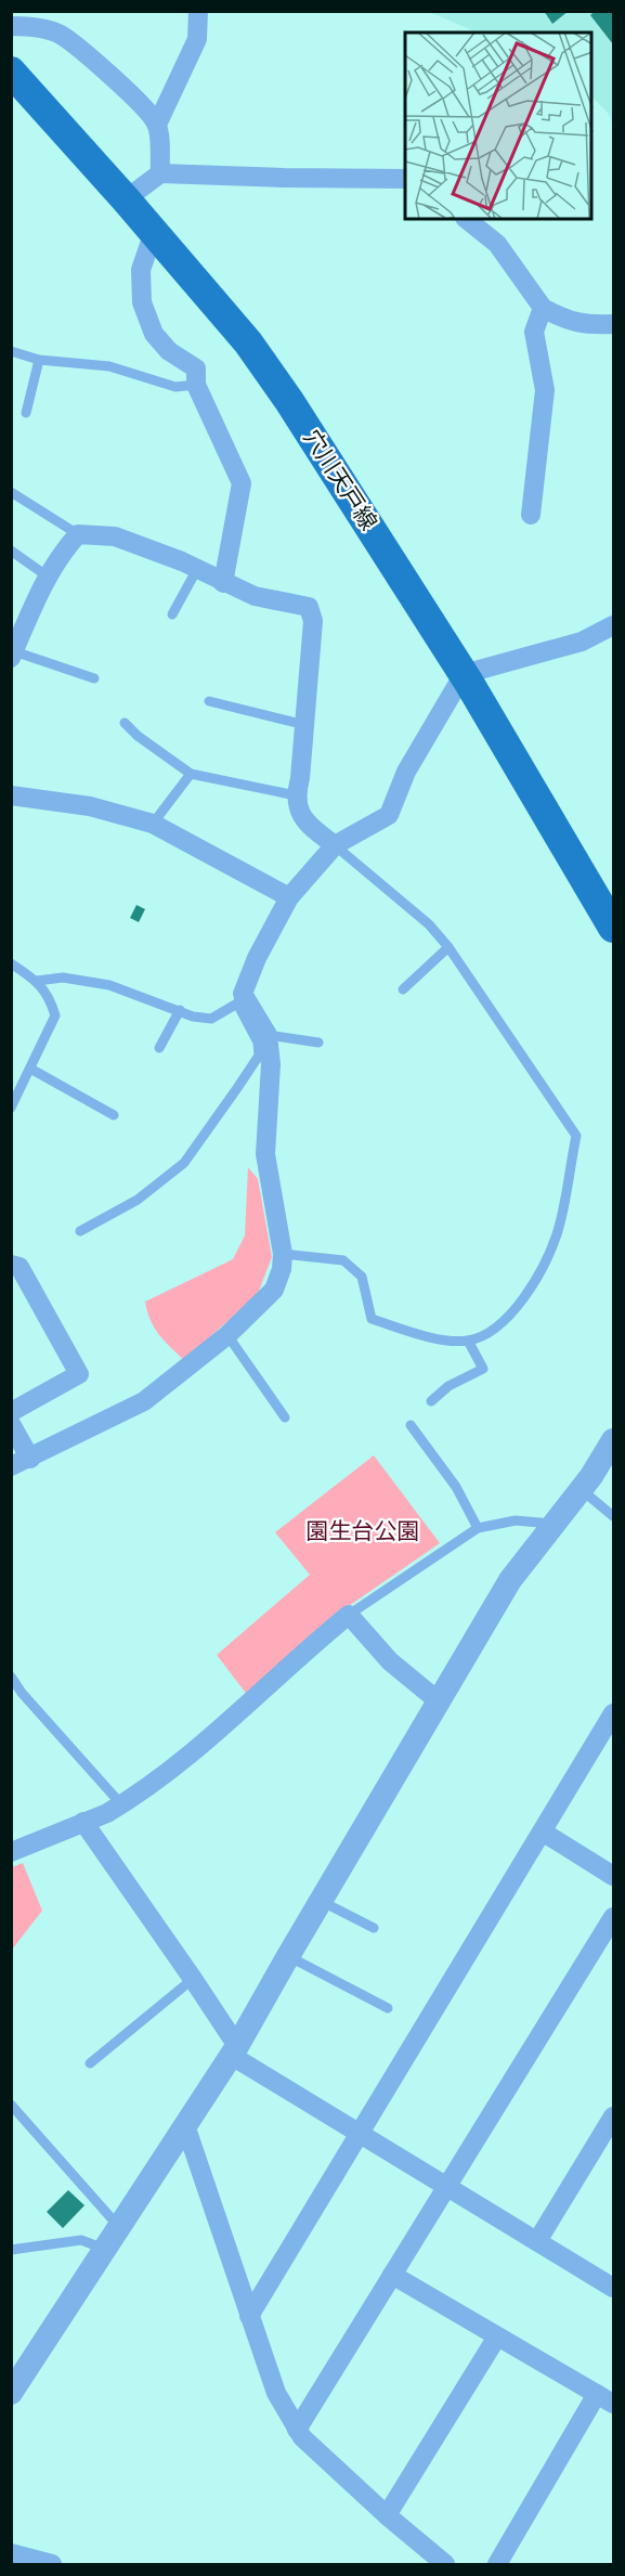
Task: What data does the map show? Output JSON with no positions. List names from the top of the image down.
{
  "streets": {
    "main road": ["穴川天戸線"]
  },
  "parks": ["園生台公園"]
}
